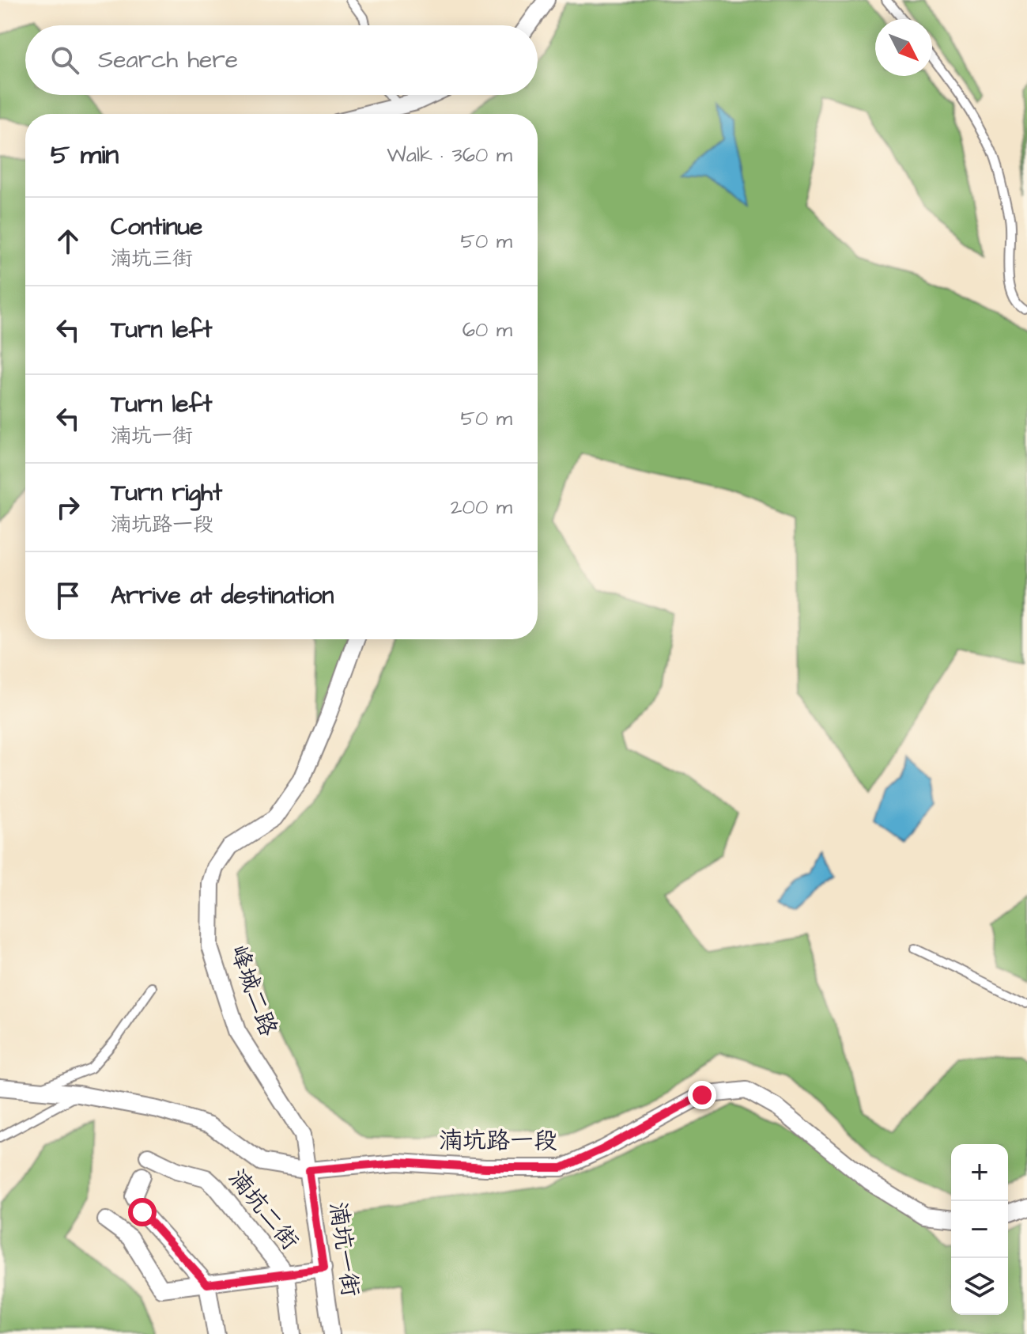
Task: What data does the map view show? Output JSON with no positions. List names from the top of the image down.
{
  "streets": {
    "street": [
      "峰城二路",
      "湳坑路一段",
      "湳坑二街",
      "湳坑一街"
    ]
  },
  "crossings": [
    ["峰城二路", "湳坑路一段"],
    ["峰城二路", "湳坑一街"],
    ["湳坑路一段", "湳坑一街"]
  ],
  "north": "bottom right",
  "page": {
    "search": "Search here",
    "heading": ["5 min", "Walk · 360 m"],
    "list": [
      ["Continue", "湳坑三街", "50 m"],
      ["Turn left", "60 m"],
      ["Turn left", "湳坑一街", "50 m"],
      ["Turn right", "湳坑路一段", "200 m"],
      "Arrive at destination"
    ],
    "map_buttons": ["+", "−"]
  }
}
